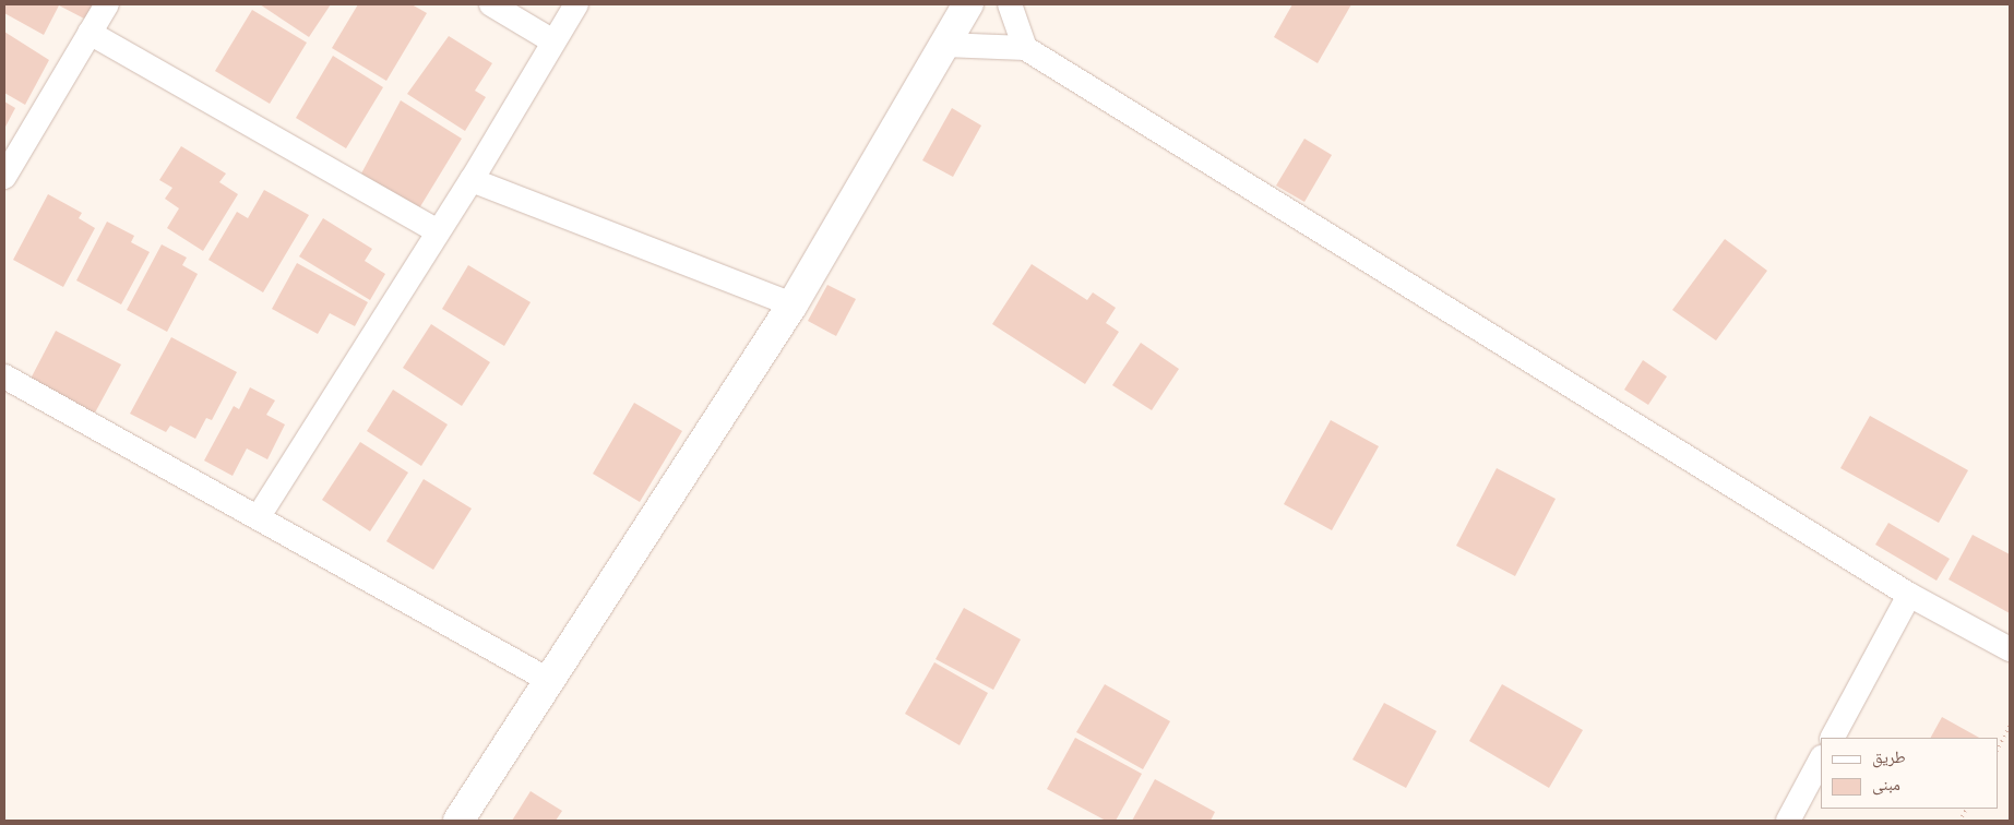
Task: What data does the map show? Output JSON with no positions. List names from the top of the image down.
{
  "legend": ["طريق", "مبنى"]
}
